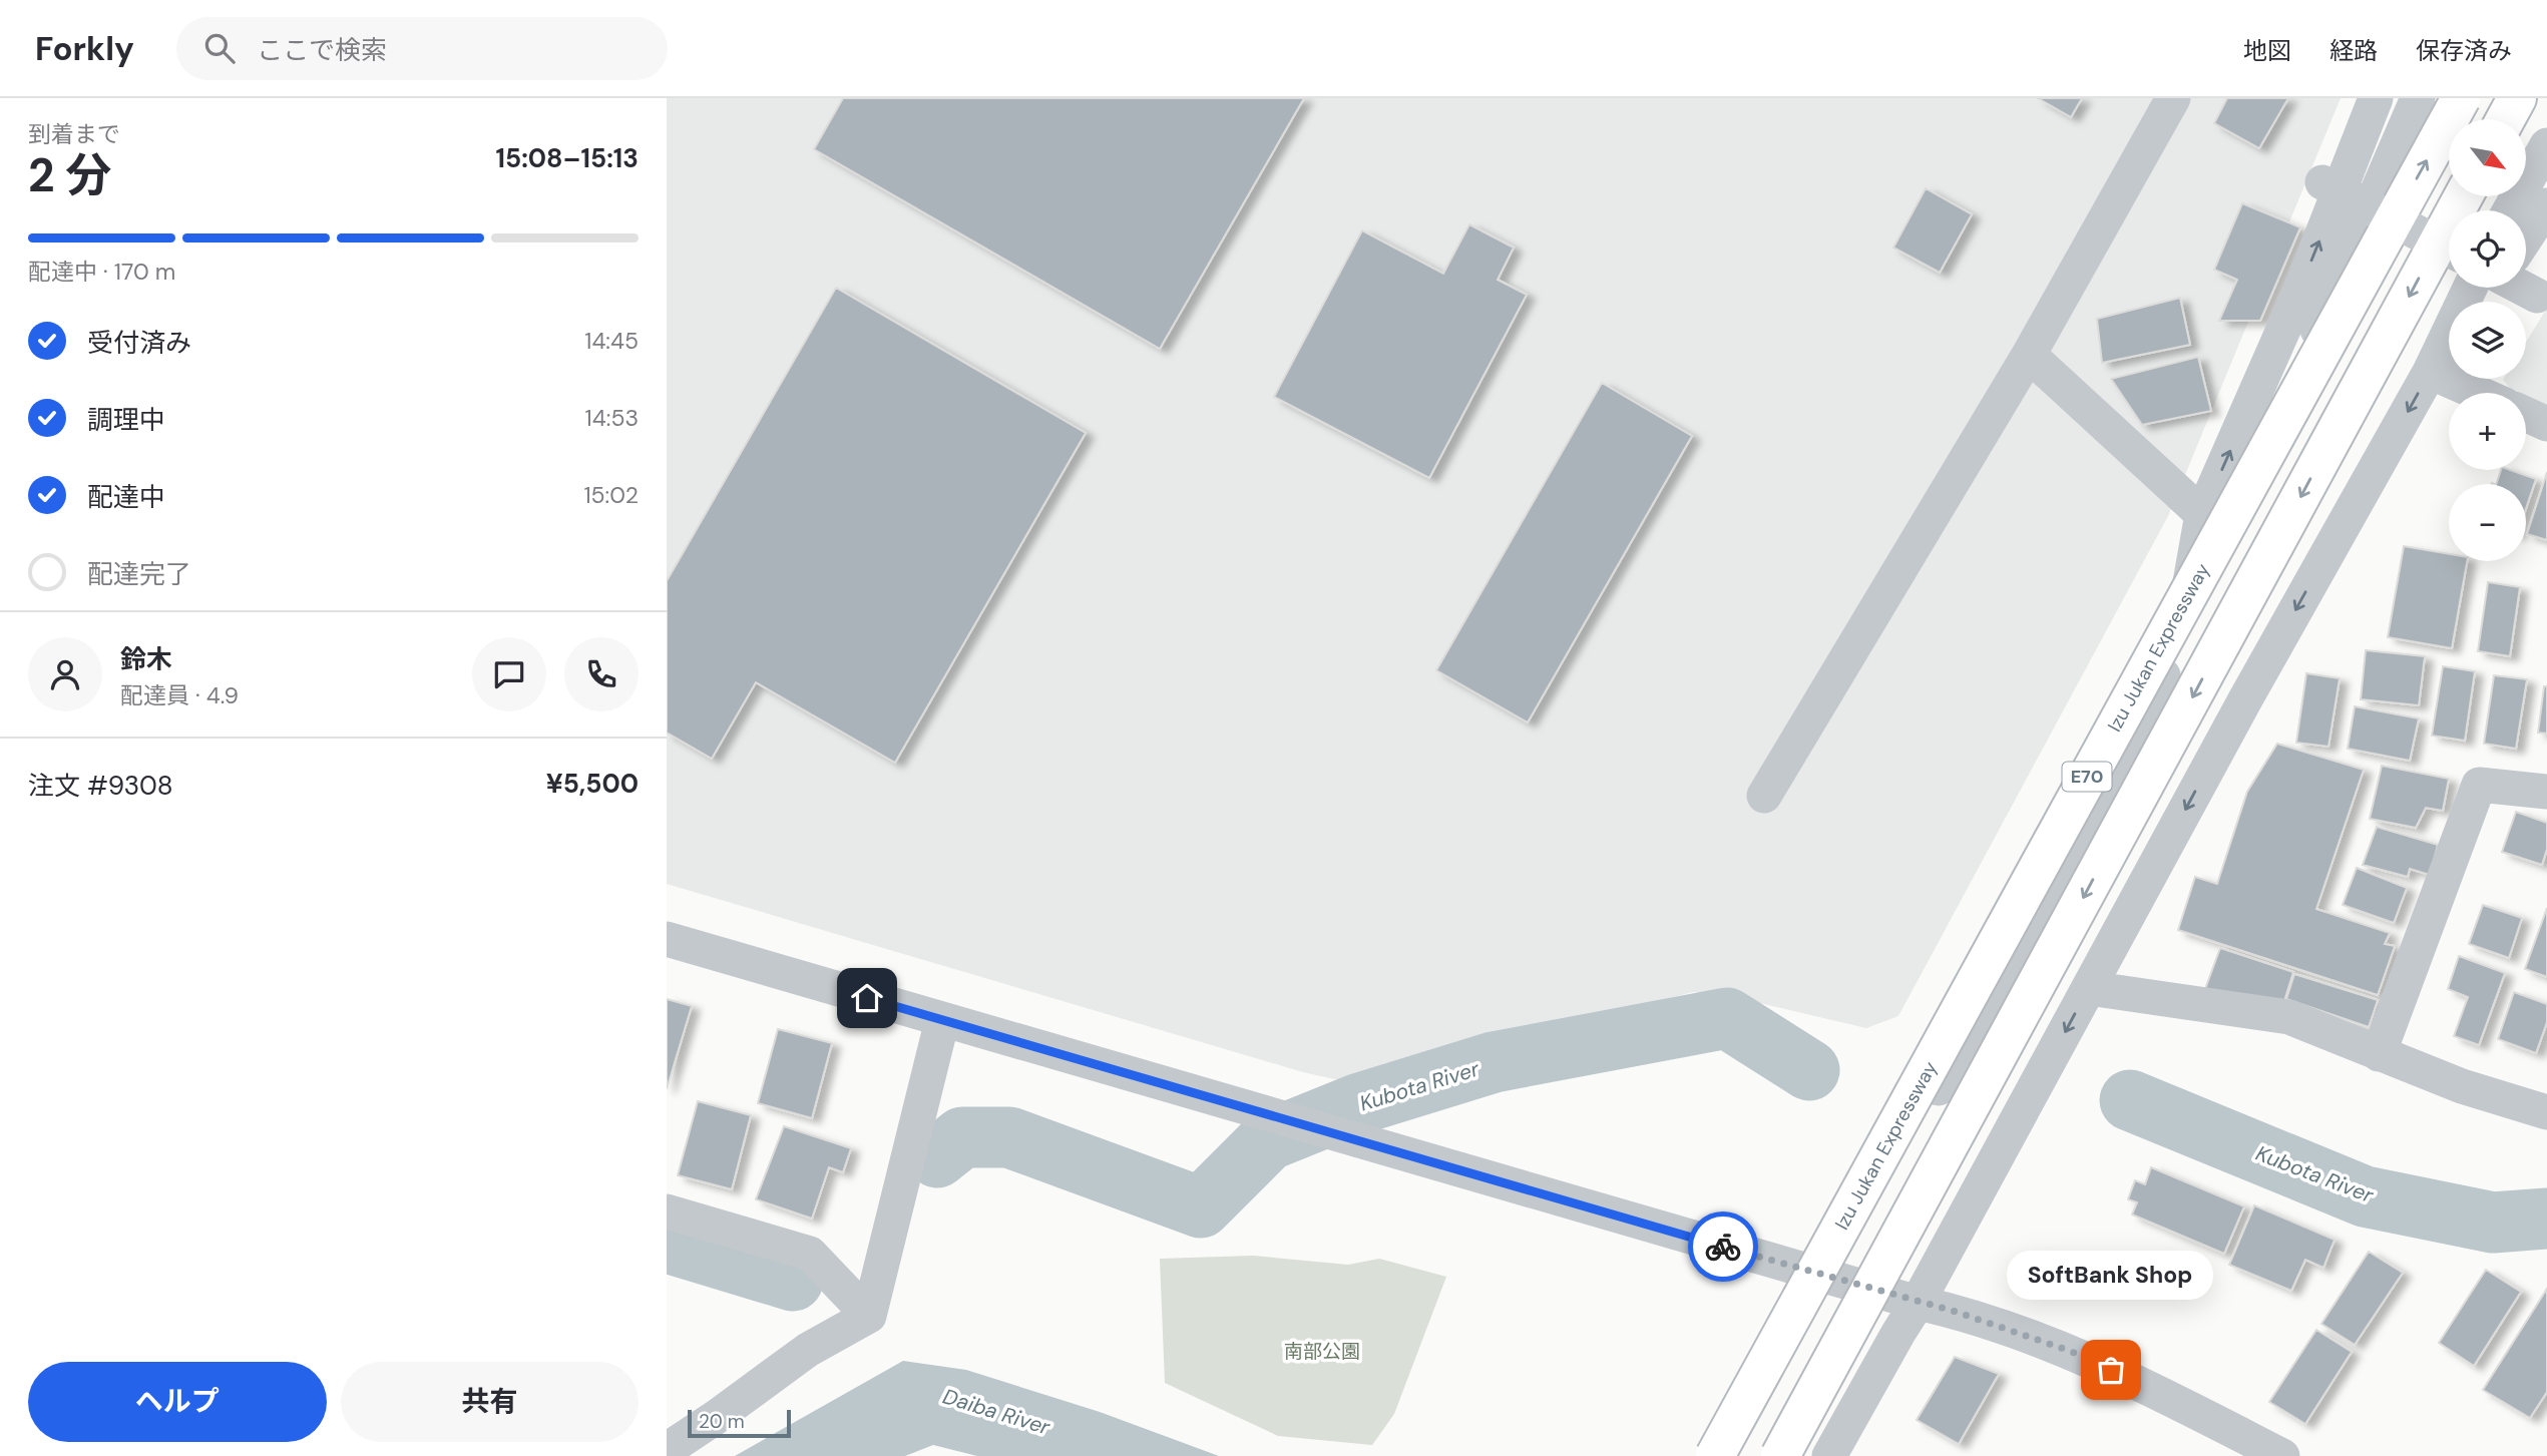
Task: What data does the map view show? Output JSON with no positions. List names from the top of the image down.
{
  "streets": {
    "highway": ["Izu Jukan Expressway", "E70"]
  },
  "water": ["Kubota River", "Daiba River"],
  "parks": ["南部公園"],
  "places": ["SoftBank Shop"],
  "scale_bar": "20 m",
  "north": "bottom right",
  "page": {
    "header": "Forkly",
    "search": "ここで検索",
    "nav": ["地図", "経路", "保存済み"],
    "heading": ["2 分", "到着まで", "15:08–15:13"],
    "panel": [
      "鈴木",
      "配達員 · 4.9",
      "注文 #9308",
      "¥5,500"
    ],
    "map_buttons": ["+", "−"],
    "bar": "配達中 · 170 m",
    "list": [
      ["受付済み", "14:45"],
      ["調理中", "14:53"],
      ["配達中", "15:02"],
      "配達完了"
    ],
    "bubble": "SoftBank Shop",
    "buttons": ["ヘルプ", "共有"],
    "scale": "20 m"
  }
}
